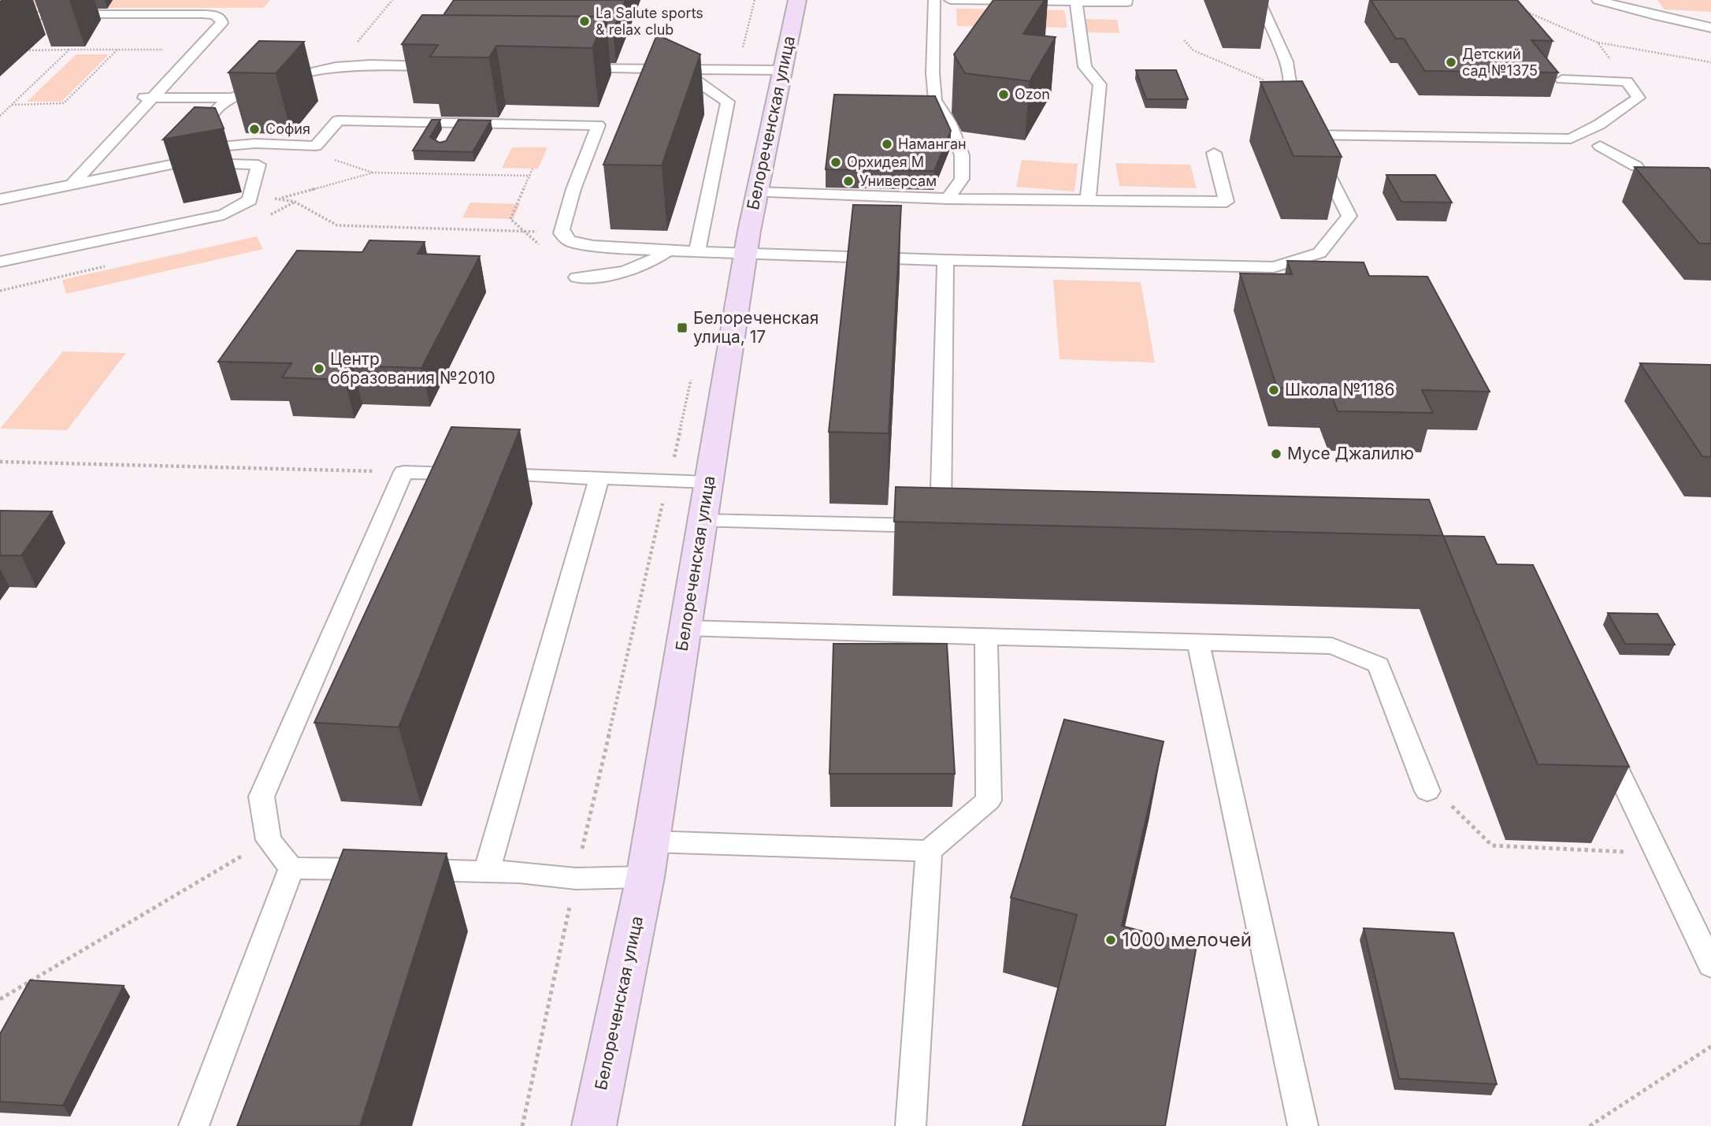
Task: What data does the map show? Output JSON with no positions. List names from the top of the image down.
{
  "streets": {
    "street": ["Белореченская улица"]
  },
  "places": {
    "other": [
      "La Salute sports & relax club",
      "Детский сад №1375",
      "Ozon",
      "София",
      "Наманган",
      "Орхидея М",
      "Универсам",
      "Центр образования №2010",
      "Школа №1186",
      "Мусе Джалилю",
      "1000 мелочей"
    ],
    "transit": ["Белореченская улица, 17"]
  }
}
